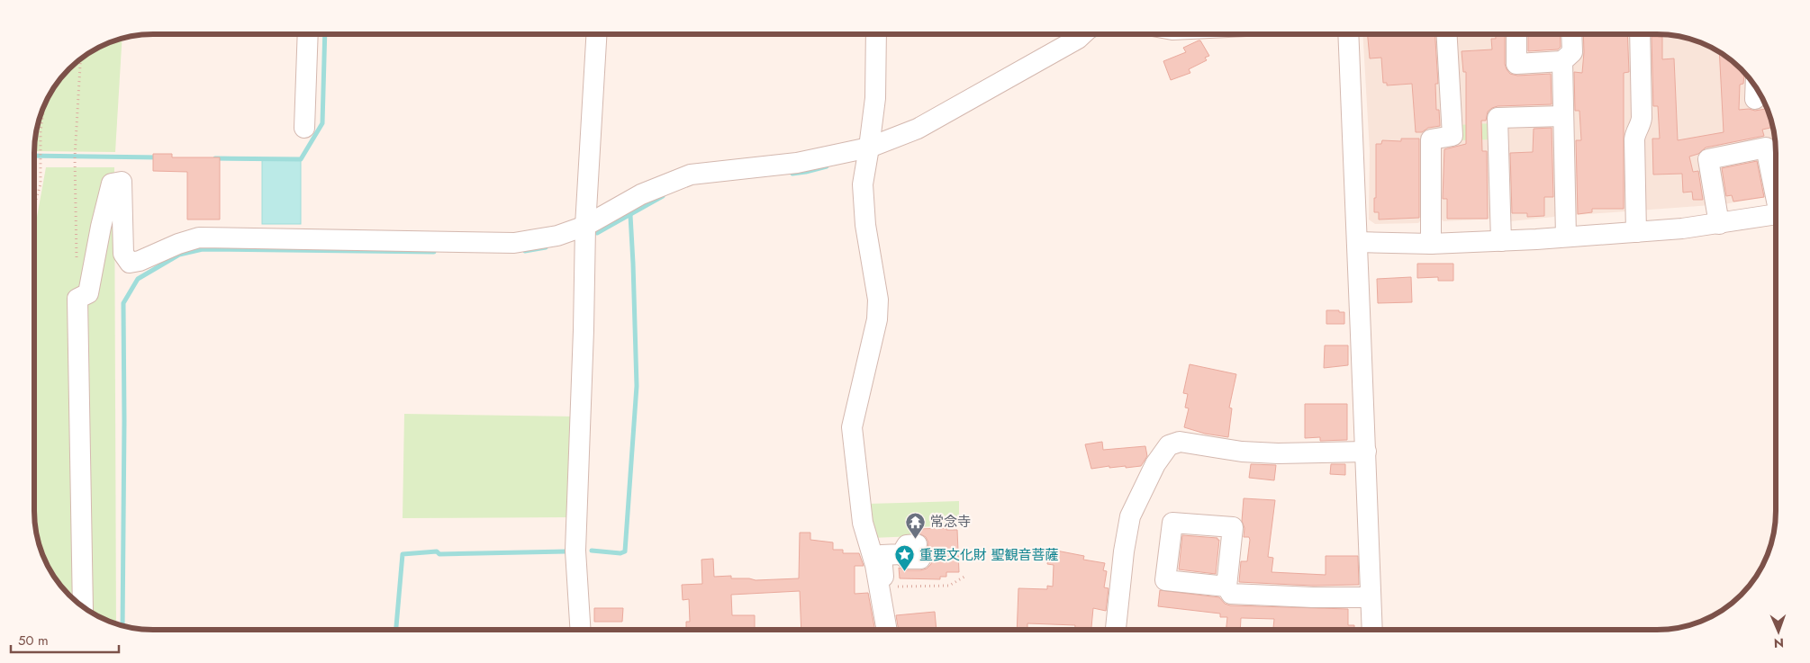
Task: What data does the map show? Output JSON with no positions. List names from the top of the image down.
{
  "places": {
    "temple": ["常念寺"],
    "place": ["重要文化財 聖観音菩薩"]
  },
  "scale_bar": "50 m",
  "north": "bottom"
}
